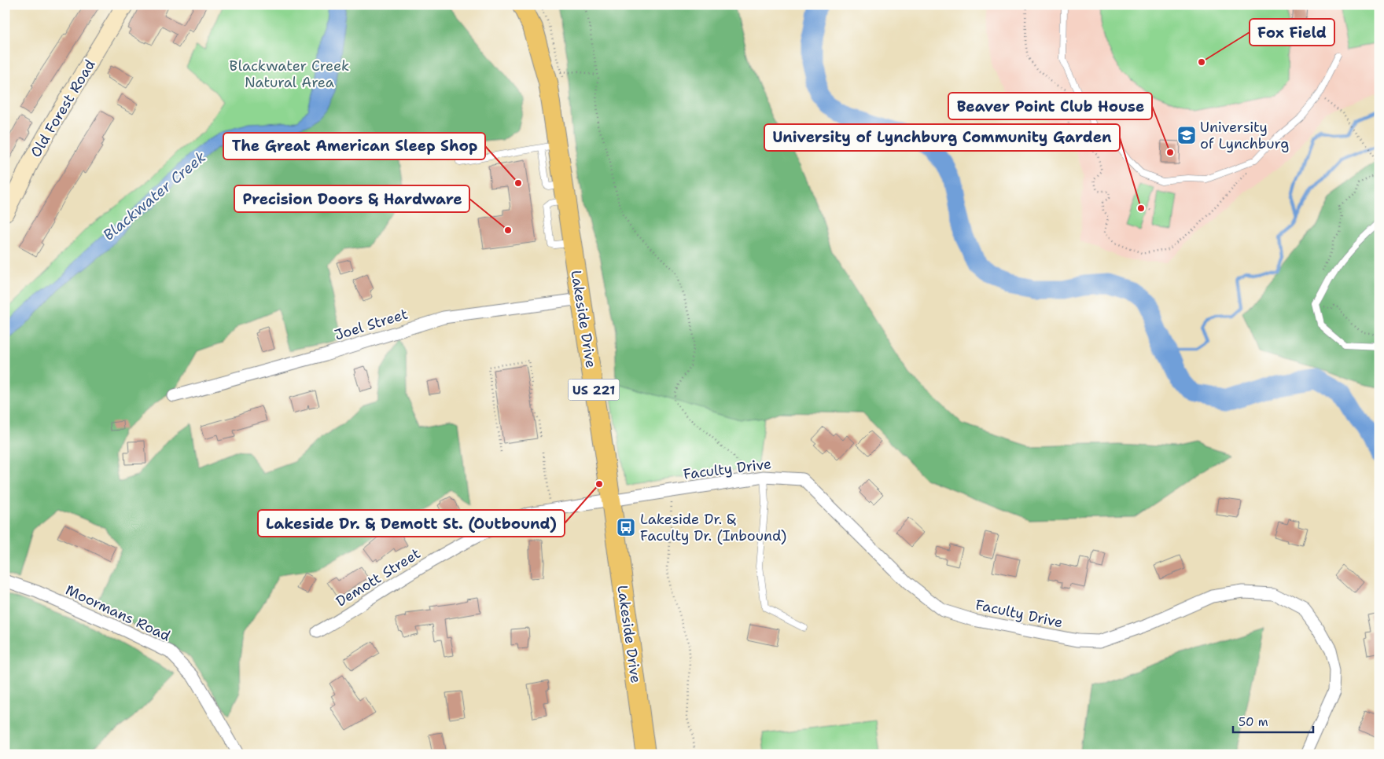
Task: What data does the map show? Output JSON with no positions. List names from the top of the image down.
{
  "streets": {
    "main road": ["Old Forest Road", "Lakeside Drive", "US 221"],
    "street": [
      "Joel Street",
      "Faculty Drive",
      "Demott Street",
      "Moormans Road"
    ]
  },
  "crossings": [
    ["Lakeside Drive", "Joel Street"],
    ["Lakeside Drive", "Faculty Drive"],
    ["Lakeside Drive", "Demott Street"],
    ["Faculty Drive", "Demott Street"]
  ],
  "water": ["Blackwater Creek"],
  "parks": ["Blackwater Creek Natural Area"],
  "places": {
    "other": [
      "Fox Field",
      "Beaver Point Club House",
      "The Great American Sleep Shop",
      "University of Lynchburg Community Garden",
      "Precision Doors & Hardware",
      "Lakeside Dr. & Demott St. (Outbound)"
    ],
    "school or university": ["University of Lynchburg"],
    "bus stop": ["Lakeside Dr. & Faculty Dr. (Inbound)"]
  },
  "scale_bar": "50 m"
}
